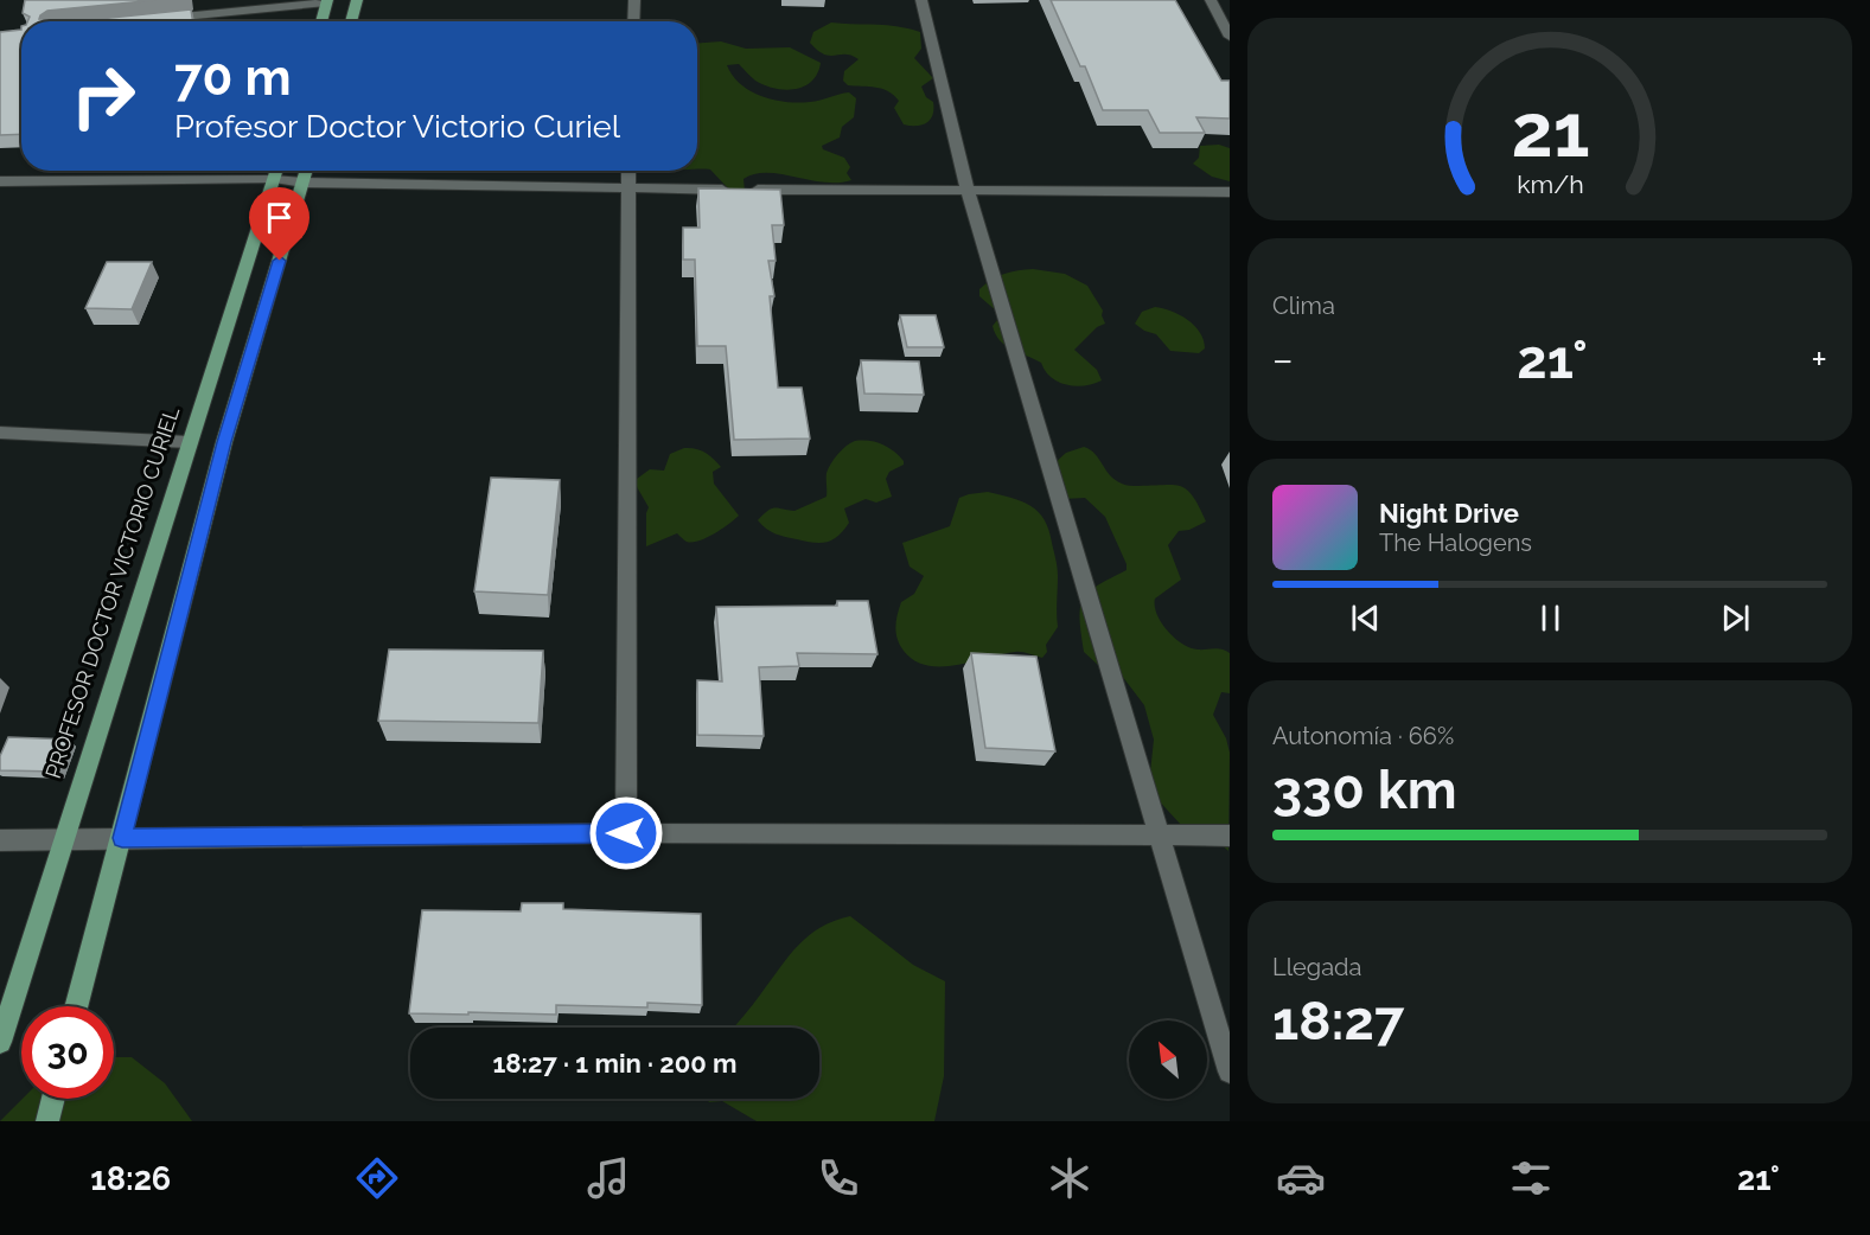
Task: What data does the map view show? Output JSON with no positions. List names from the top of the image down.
{
  "streets": {
    "main road": ["PROFESOR DOCTOR VICTORIO CURIEL"]
  },
  "north": "top left",
  "page": {
    "turn": ["70 m", "Profesor Doctor Victorio Curiel"],
    "tile": [
      "Clima",
      ["Autonomía · 66%", "330 km"],
      ["Llegada", "18:27"]
    ],
    "heat": ["−", "21°", "+"],
    "song": ["Night Drive", "The Halogens"],
    "limit": "30",
    "trip": "18:27 · 1 min · 200 m",
    "tabs": ["18:26", "21°"],
    "gauge": ["21", "km/h"]
  }
}
